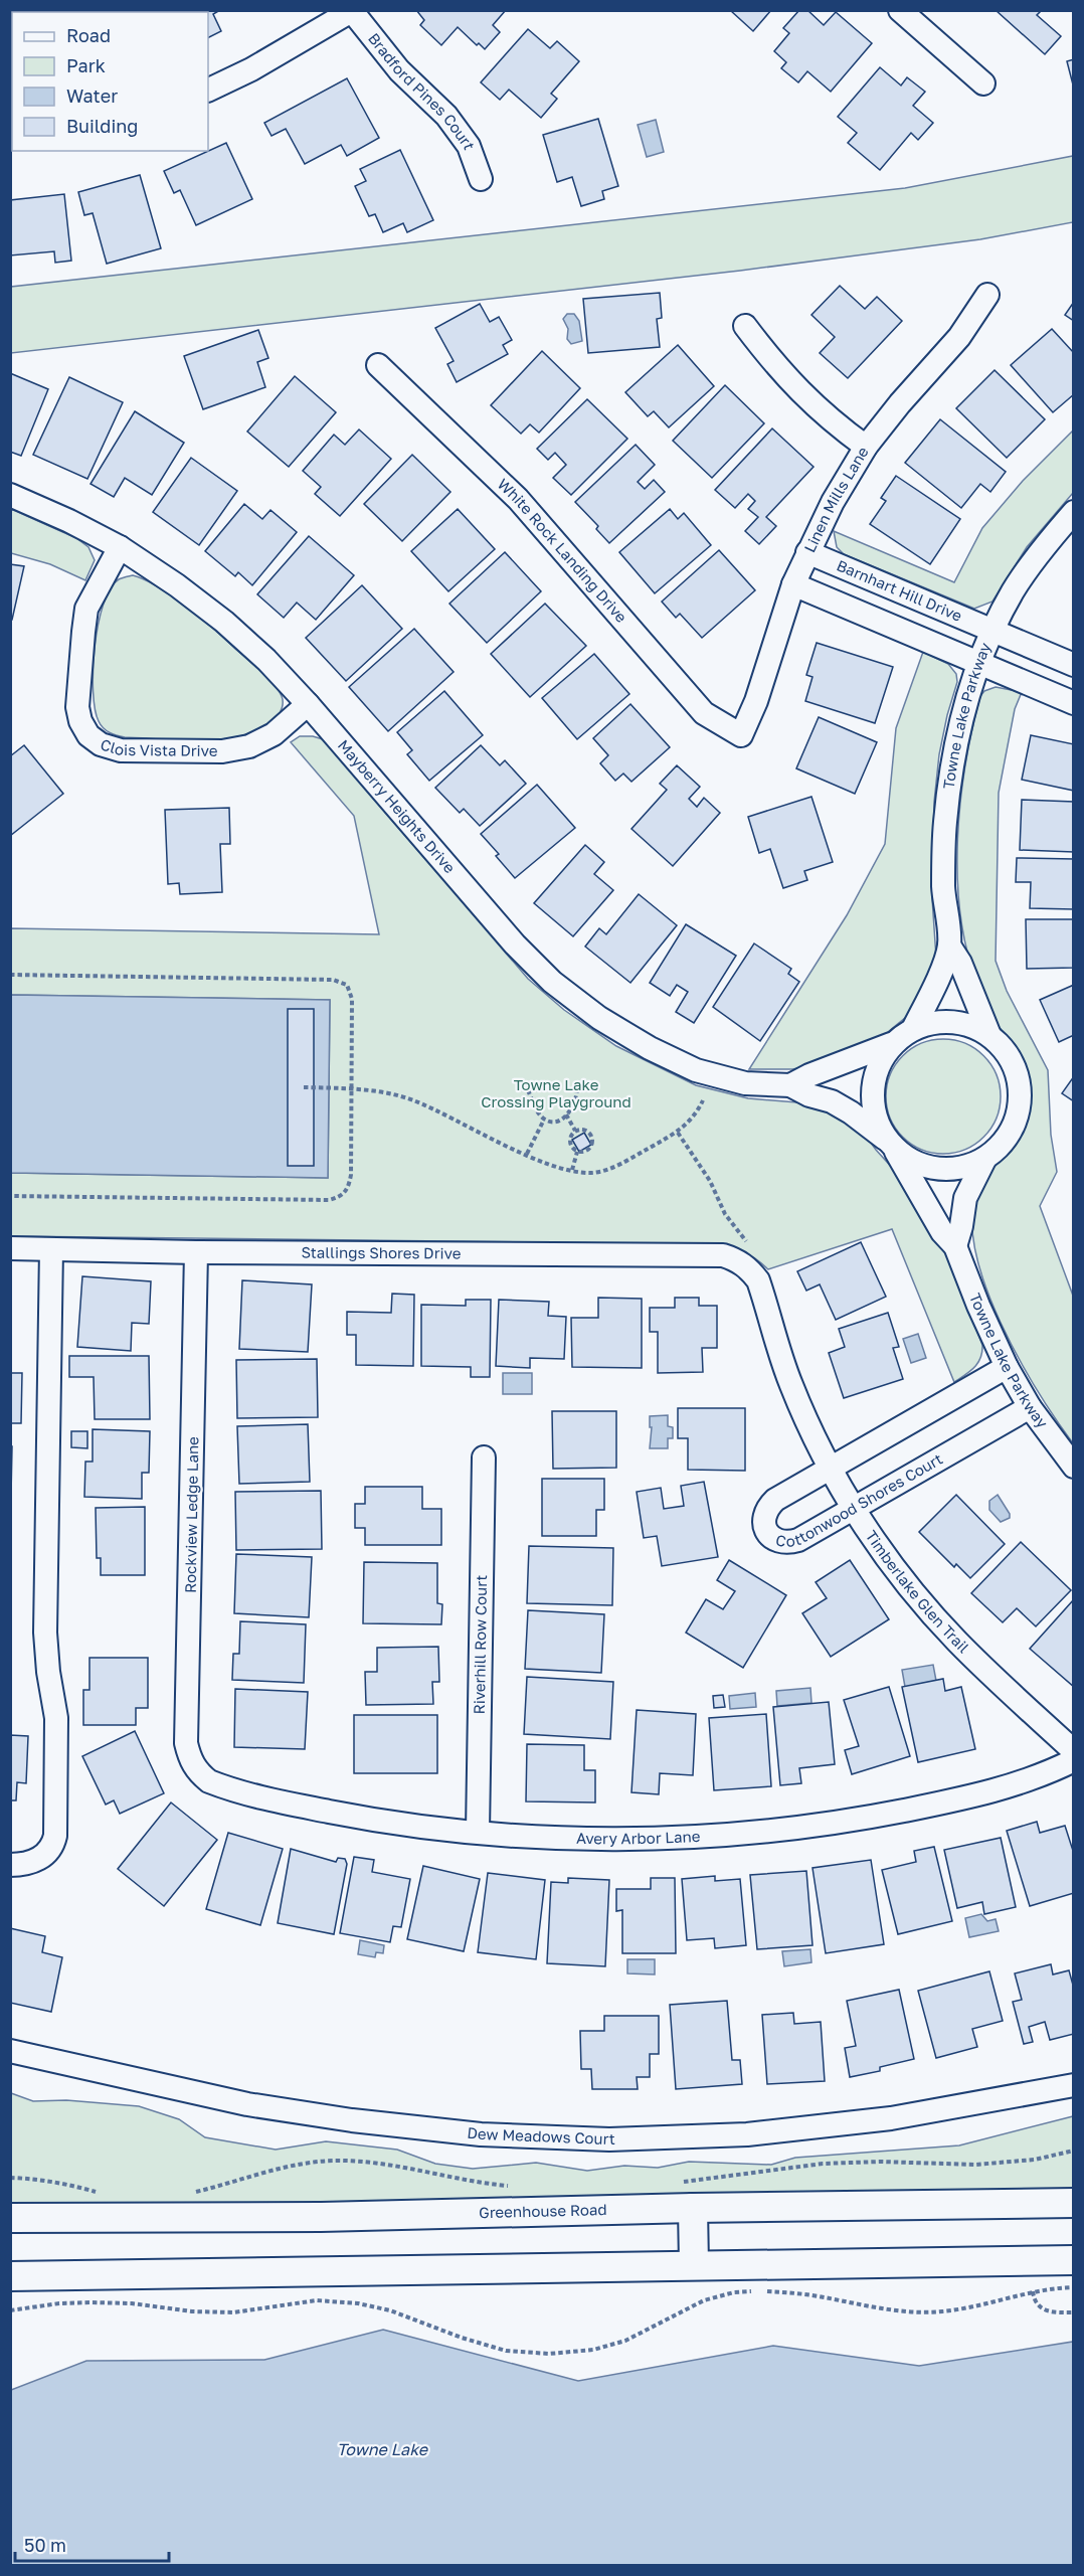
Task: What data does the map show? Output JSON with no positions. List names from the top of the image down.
{
  "streets": {
    "main road": ["Greenhouse Road"],
    "street": [
      "Bradford Pines Court",
      "Linen Mills Lane",
      "White Rock Landing Drive",
      "Barnhart Hill Drive",
      "Towne Lake Parkway",
      "Clois Vista Drive",
      "Mayberry Heights Drive",
      "Stallings Shores Drive",
      "Cottonwood Shores Court",
      "Rockview Ledge Lane",
      "Timberlake Glen Trail",
      "Riverhill Row Court",
      "Avery Arbor Lane",
      "Dew Meadows Court"
    ]
  },
  "crossings": [
    ["Linen Mills Lane", "White Rock Landing Drive"],
    ["Linen Mills Lane", "Barnhart Hill Drive"],
    ["Barnhart Hill Drive", "Towne Lake Parkway"],
    ["Towne Lake Parkway", "Mayberry Heights Drive"],
    ["Towne Lake Parkway", "Cottonwood Shores Court"],
    ["Clois Vista Drive", "Mayberry Heights Drive"],
    ["Stallings Shores Drive", "Rockview Ledge Lane"],
    ["Stallings Shores Drive", "Timberlake Glen Trail"],
    ["Cottonwood Shores Court", "Timberlake Glen Trail"],
    ["Rockview Ledge Lane", "Avery Arbor Lane"],
    ["Riverhill Row Court", "Avery Arbor Lane"]
  ],
  "water": ["Towne Lake"],
  "parks": ["Towne Lake Crossing Playground"],
  "legend": [
    "Road",
    "Park",
    "Water",
    "Building"
  ],
  "scale_bar": "50 m"
}
